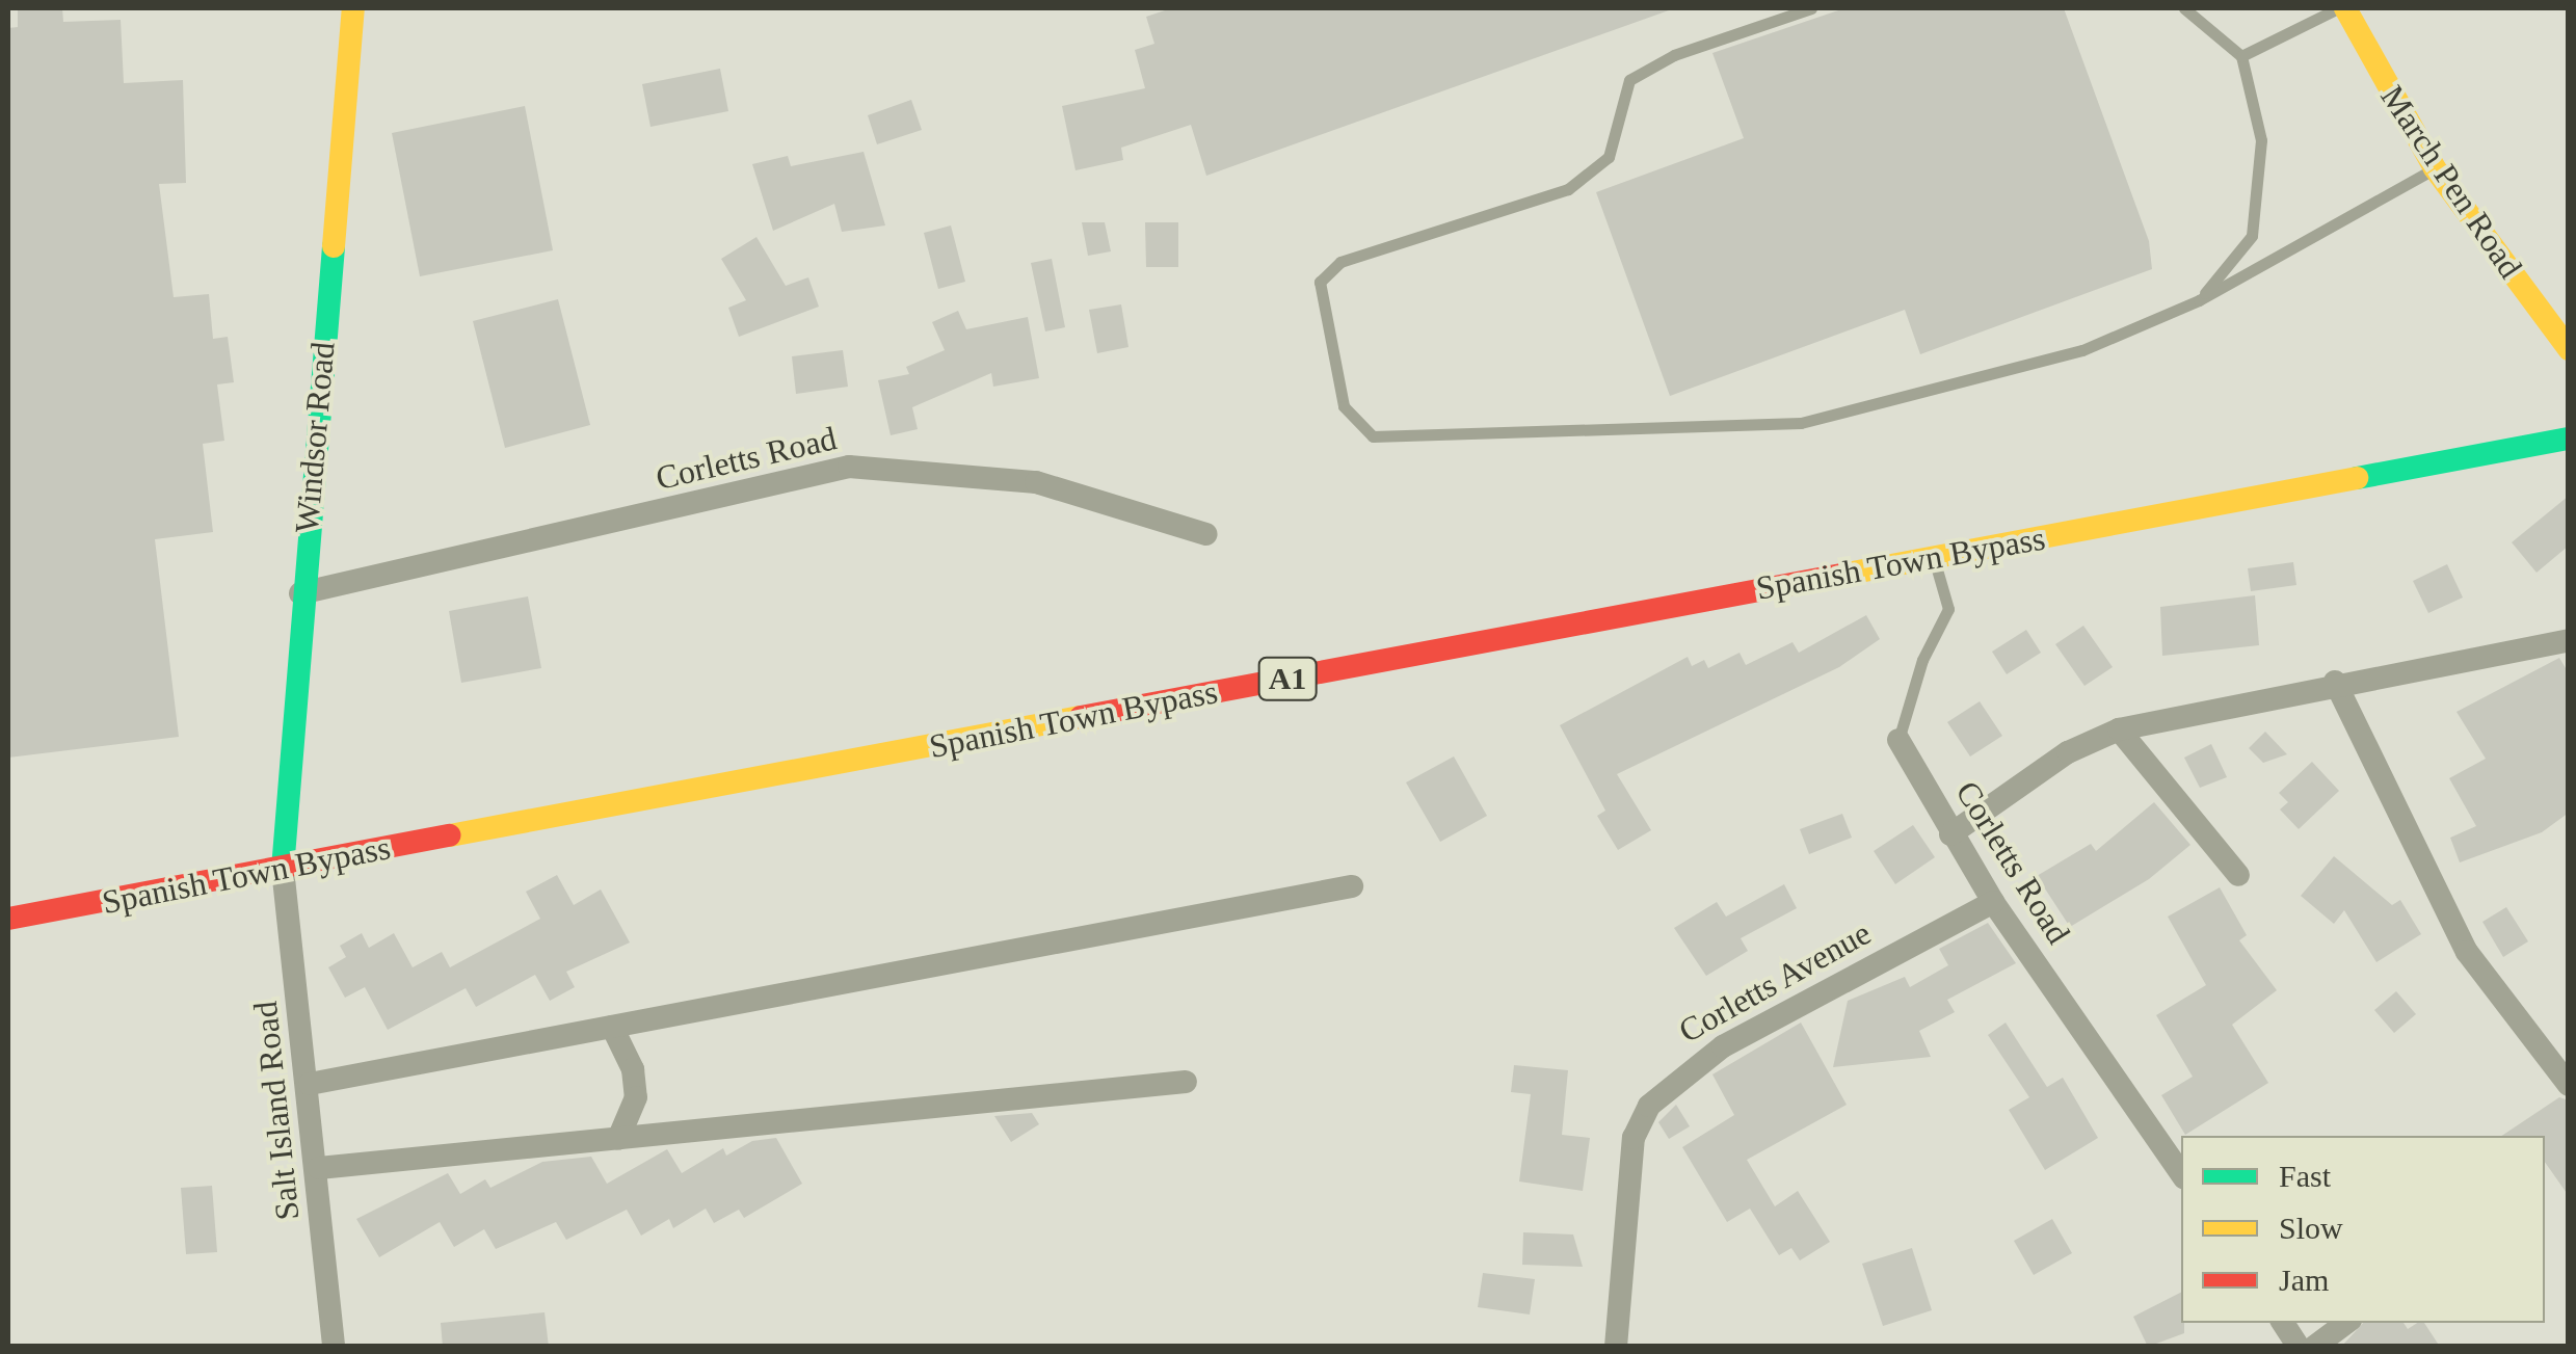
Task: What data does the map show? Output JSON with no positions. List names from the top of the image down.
{
  "streets": {
    "main road": [
      "March Pen Road",
      "Windsor Road",
      "Spanish Town Bypass",
      "A1"
    ],
    "street": ["Corletts Road", "Corletts Avenue", "Salt Island Road"]
  },
  "crossings": [
    ["Windsor Road", "Corletts Road"],
    ["Windsor Road", "Spanish Town Bypass"],
    ["Windsor Road", "Salt Island Road"],
    ["Corletts Road", "Spanish Town Bypass"],
    ["Corletts Road", "Corletts Avenue"],
    ["Spanish Town Bypass", "Salt Island Road"]
  ],
  "legend": ["Fast", "Slow", "Jam"]
}
